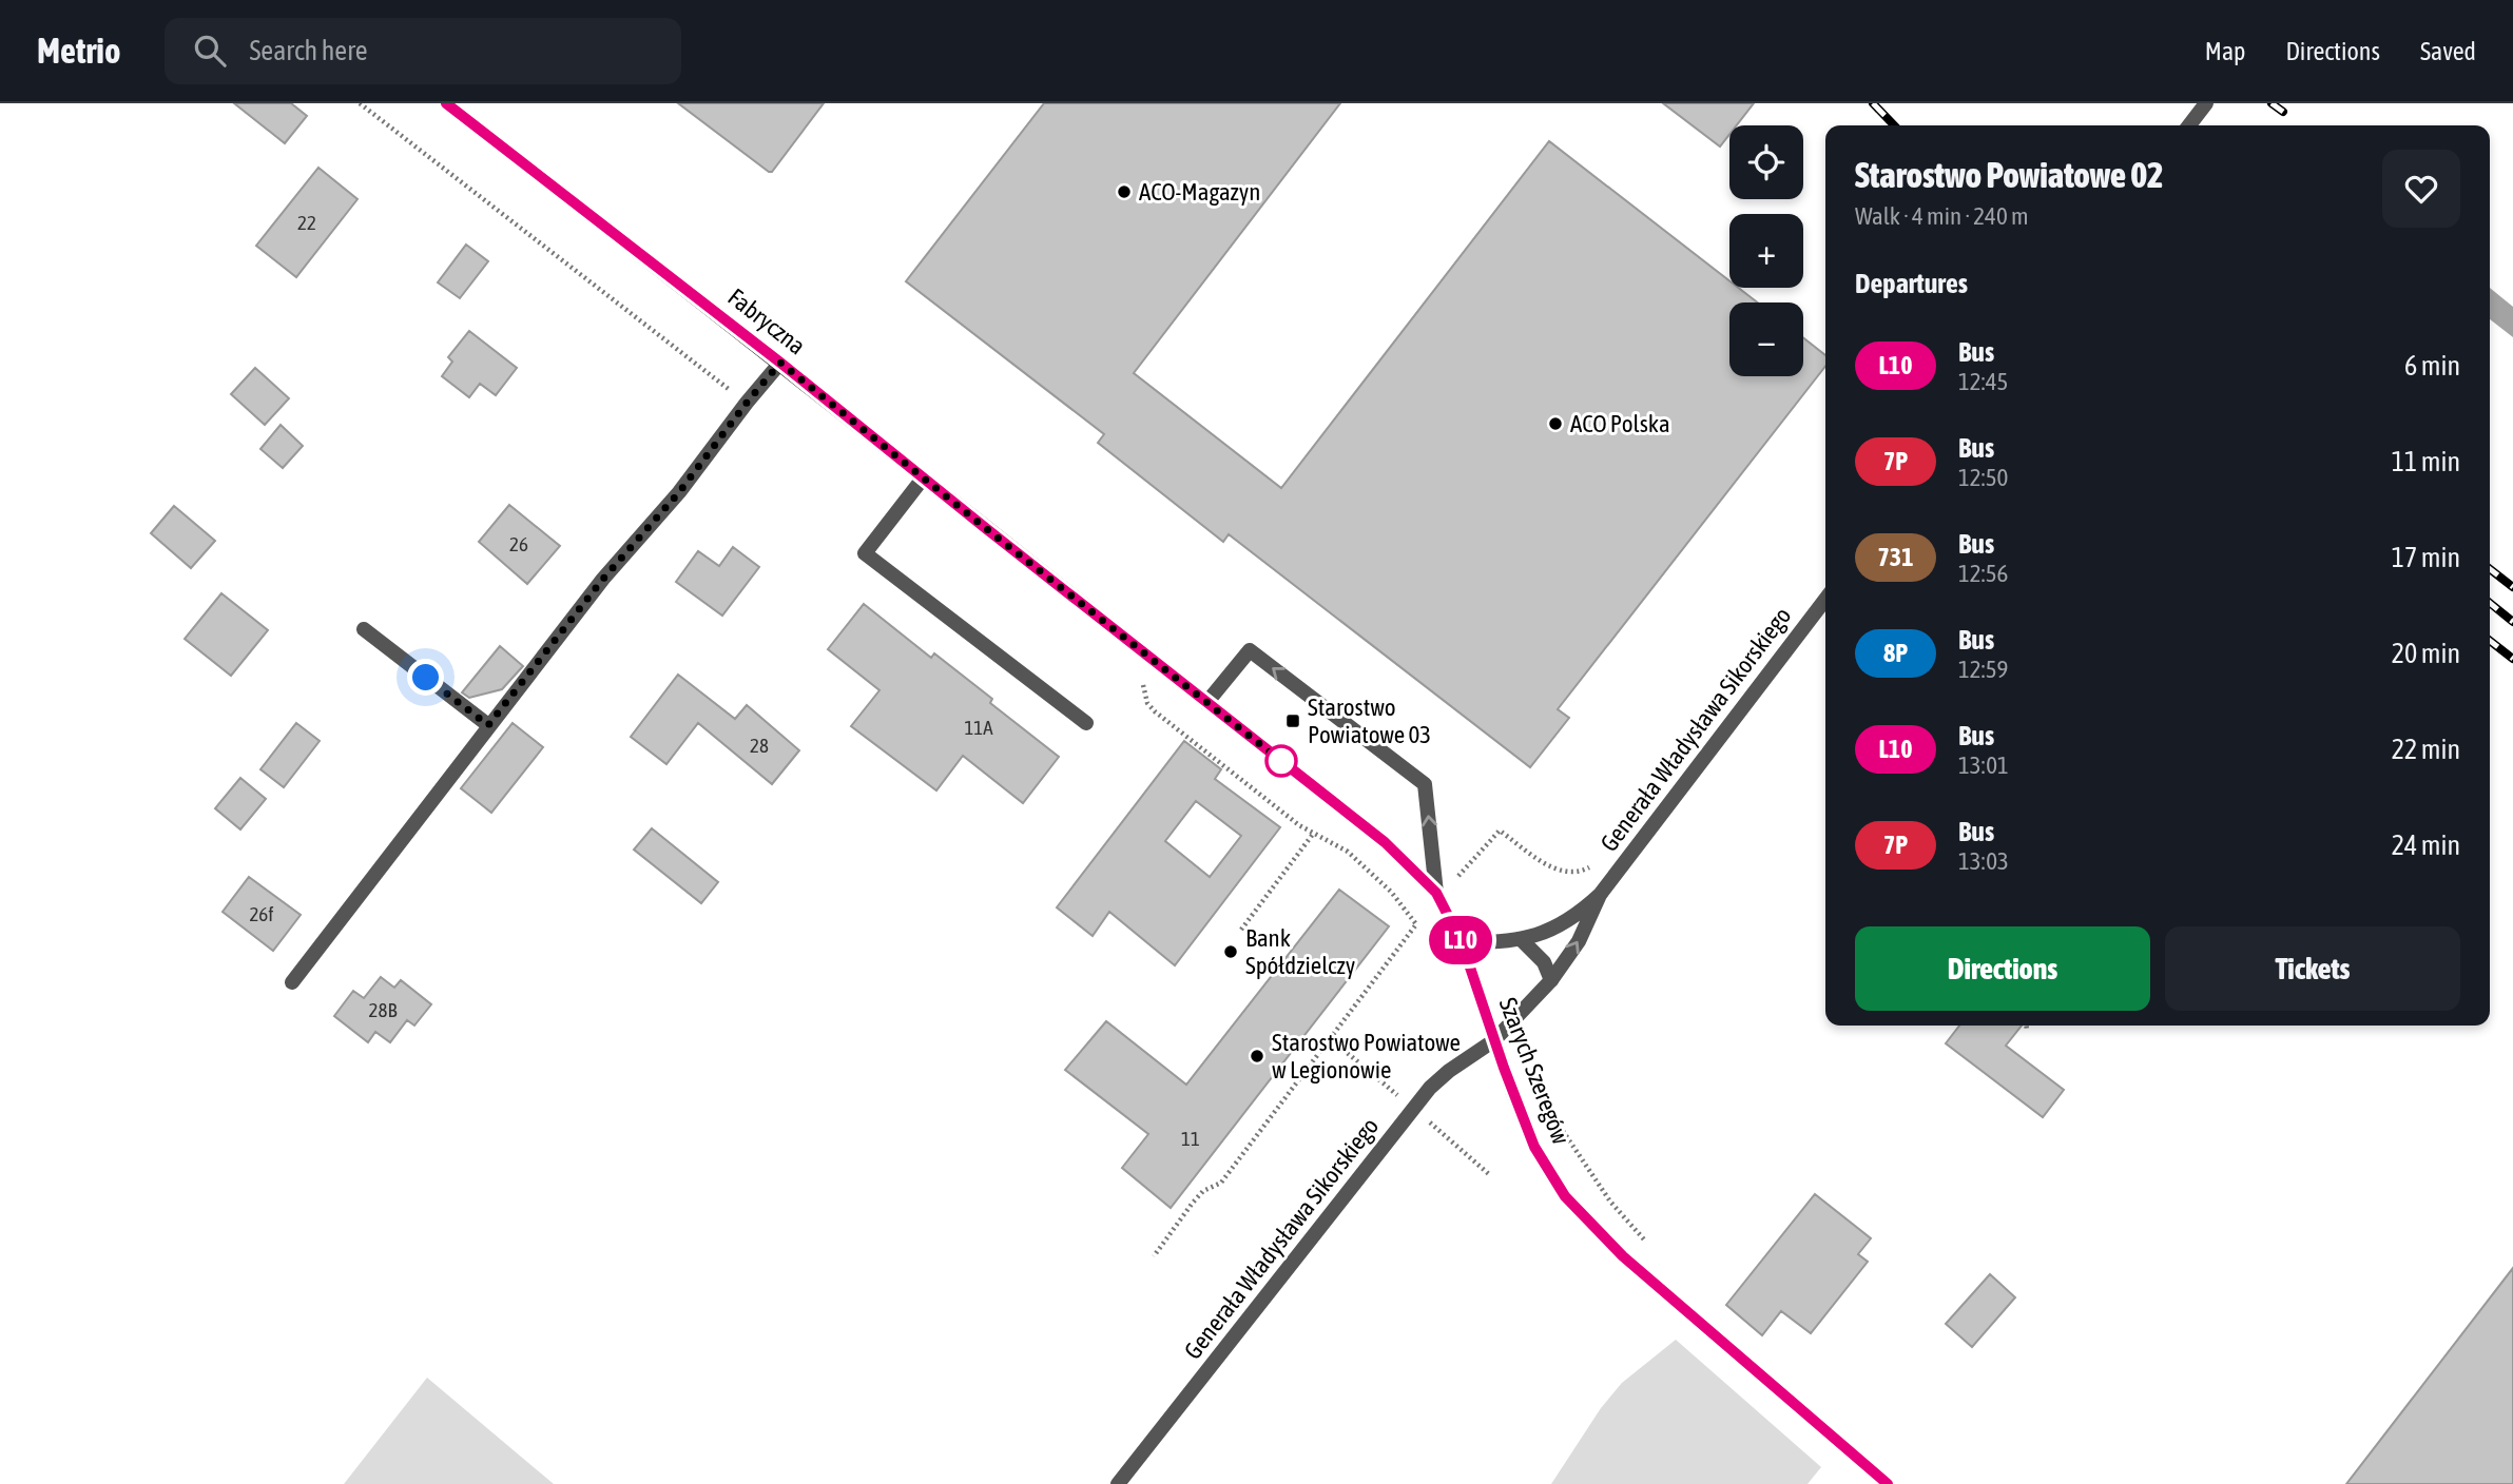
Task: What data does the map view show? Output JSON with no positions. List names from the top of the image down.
{
  "streets": {
    "street": ["Fabryczna", "Generała Władysława Sikorskiego", "Szarych Szeregów"]
  },
  "crossings": [
    ["Fabryczna", "Szarych Szeregów"],
    ["Generała Władysława Sikorskiego", "Szarych Szeregów"]
  ],
  "places": {
    "other": [
      "ACO-Magazyn",
      "ACO Polska",
      "Bank Spółdzielczy",
      "Starostwo Powiatowe w Legionowie"
    ],
    "transit": ["Starostwo Powiatowe 03"]
  },
  "lines": ["bus line L10"],
  "house_numbers": [
    "22",
    "26",
    "11A",
    "28",
    "26f",
    "28B",
    "11"
  ],
  "page": {
    "header": "Metrio",
    "search": "Search here",
    "nav": ["Map", "Directions", "Saved"],
    "on_map": "L10",
    "map_buttons": ["+", "−"],
    "heading": [
      ["Starostwo Powiatowe 02", "Walk · 4 min · 240 m"],
      "Departures"
    ],
    "list": [
      {
        "mark": "L10",
        "name": "Bus",
        "note": "12:45",
        "value": "6 min"
      },
      {
        "mark": "7P",
        "name": "Bus",
        "note": "12:50",
        "value": "11 min"
      },
      {
        "mark": "731",
        "name": "Bus",
        "note": "12:56",
        "value": "17 min"
      },
      {
        "mark": "8P",
        "name": "Bus",
        "note": "12:59",
        "value": "20 min"
      },
      {
        "mark": "L10",
        "name": "Bus",
        "note": "13:01",
        "value": "22 min"
      },
      {
        "mark": "7P",
        "name": "Bus",
        "note": "13:03",
        "value": "24 min"
      }
    ],
    "buttons": ["Directions", "Tickets"]
  }
}
